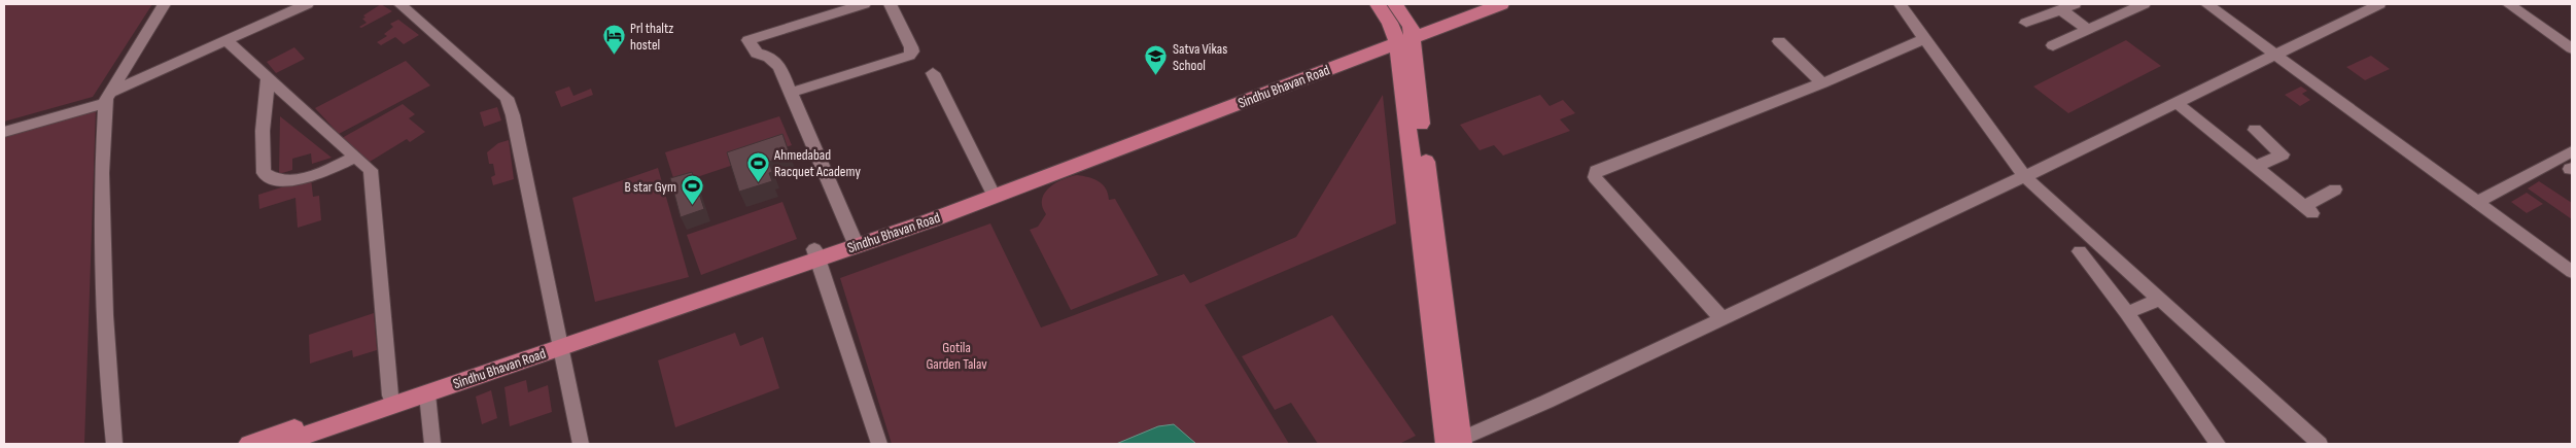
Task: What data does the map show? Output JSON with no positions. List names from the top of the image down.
{
  "streets": {
    "main road": ["Sindhu Bhavan Road"]
  },
  "parks": ["Gotila Garden Talav"],
  "places": {
    "hotel": ["Prl thaltz hostel"],
    "school or university": ["Satva Vikas School"],
    "sports": ["Ahmedabad Racquet Academy", "B star Gym"]
  }
}
